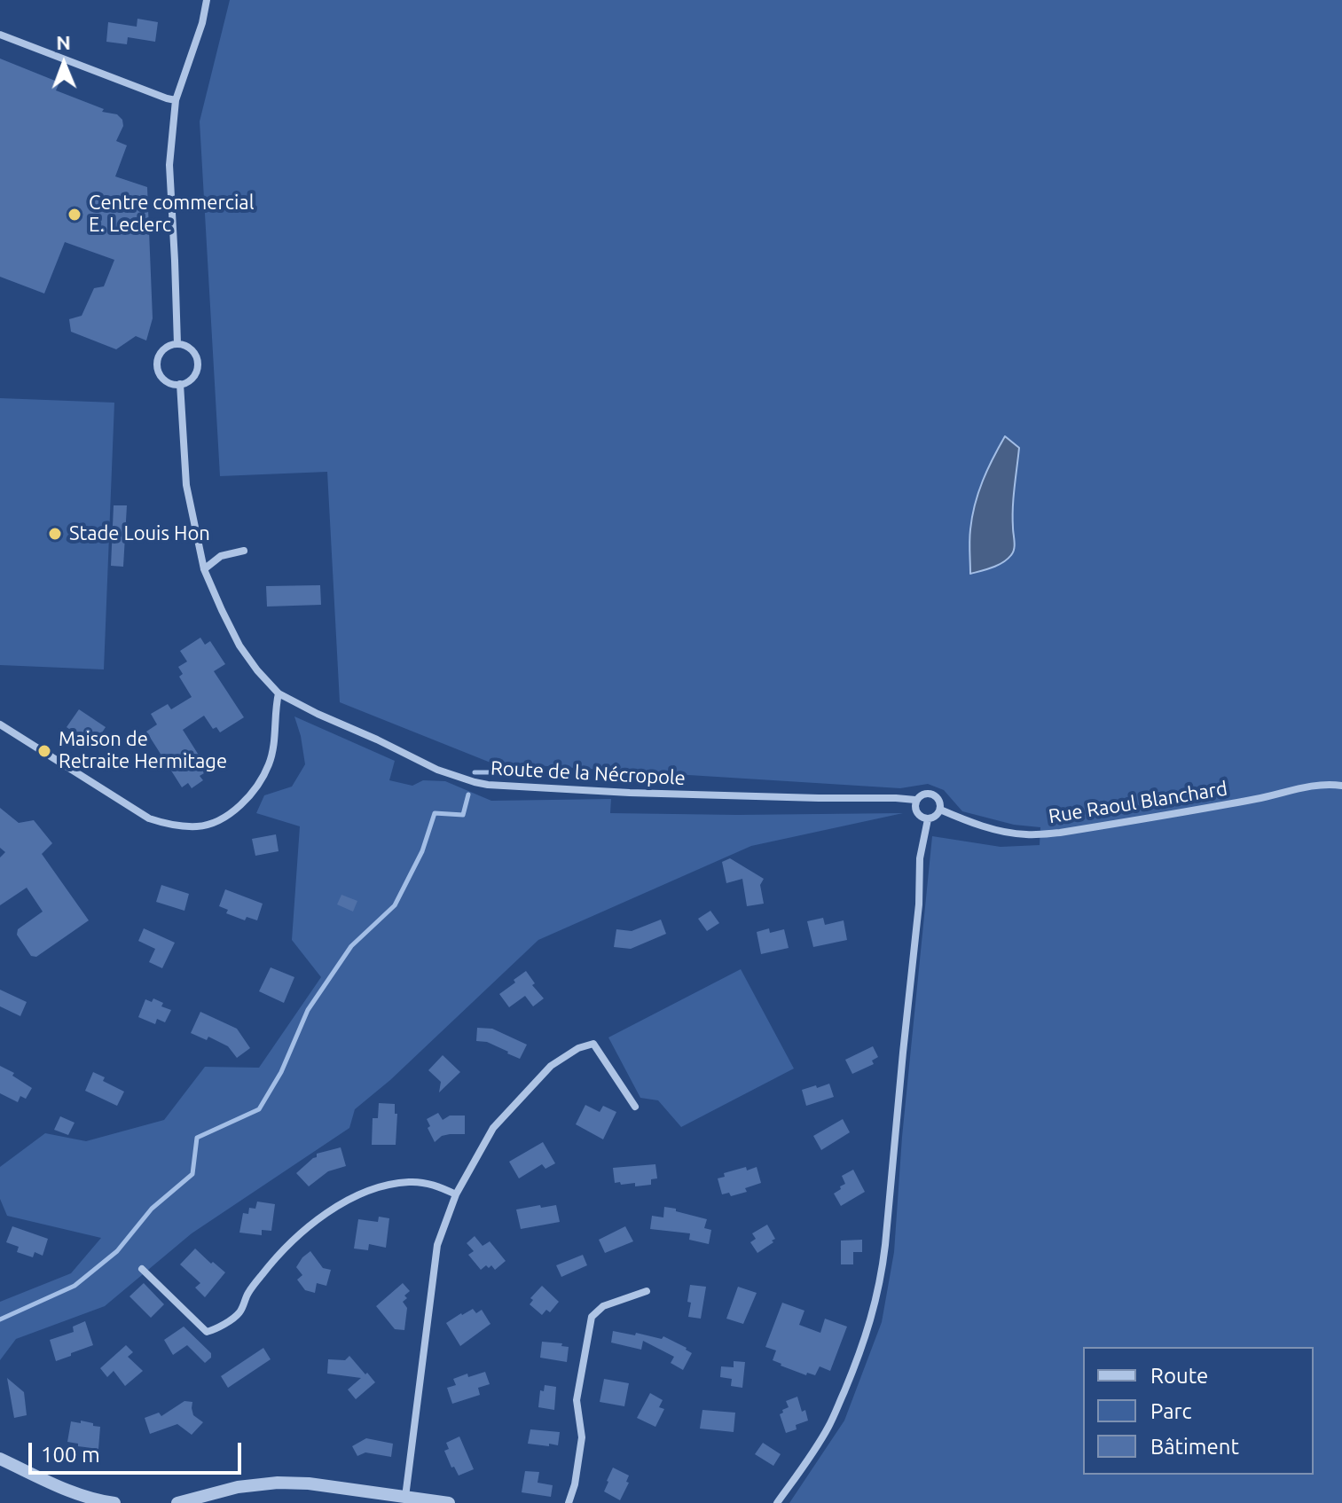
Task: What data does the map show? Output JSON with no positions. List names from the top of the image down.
{
  "streets": {
    "street": ["Route de la Nécropole", "Rue Raoul Blanchard"]
  },
  "crossings": [
    ["Route de la Nécropole", "Rue Raoul Blanchard"]
  ],
  "places": ["Centre commercial E. Leclerc", "Stade Louis Hon", "Maison de Retraite Hermitage"],
  "legend": ["Route", "Parc", "Bâtiment"],
  "scale_bar": "100 m",
  "north": "top"
}
